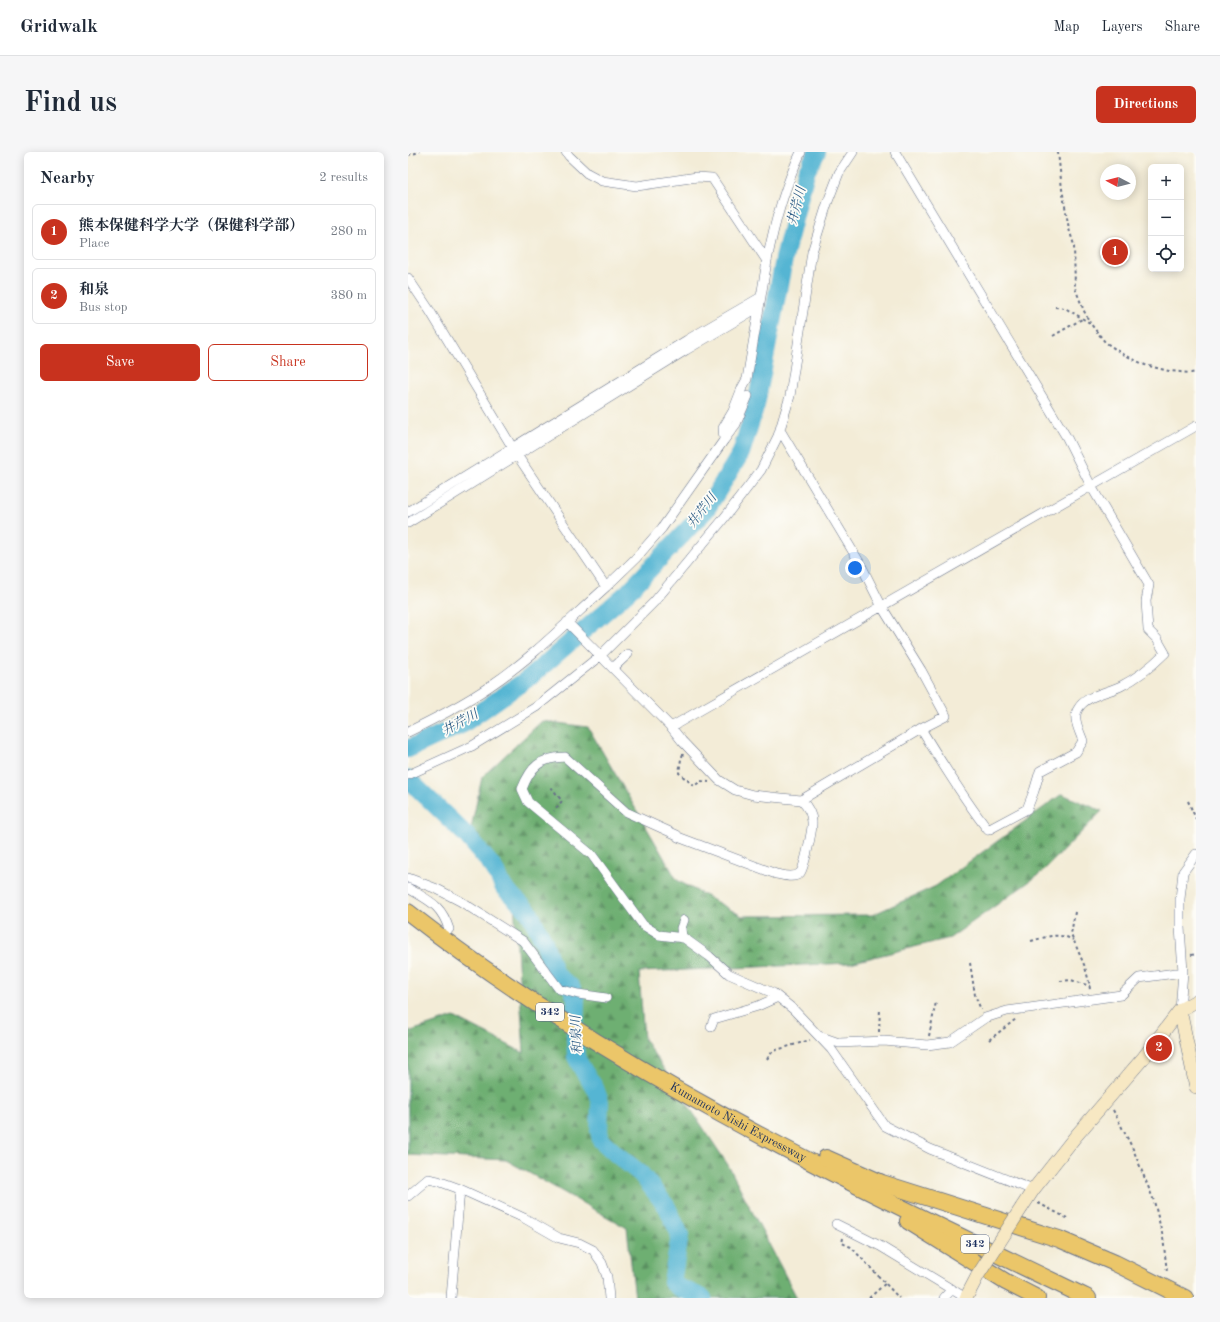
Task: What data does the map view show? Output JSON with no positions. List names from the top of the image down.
{
  "streets": {
    "highway": ["342", "Kumamoto Nishi Expressway"]
  },
  "water": ["井芹川", "和泉川"],
  "north": "left",
  "page": {
    "header": "Gridwalk",
    "nav": ["Map", "Layers", "Share"],
    "buttons": [
      "Directions",
      ["Save", "Share"]
    ],
    "title": "Find us",
    "heading": ["Nearby", "2 results"],
    "map_buttons": ["+", "−"],
    "list": [
      {
        "mark": "1",
        "name": "熊本保健科学大学（保健科学部）",
        "note": "Place",
        "value": "280 m"
      },
      {
        "mark": "2",
        "name": "和泉",
        "note": "Bus stop",
        "value": "380 m"
      }
    ],
    "pins": ["1", "2"]
  }
}
